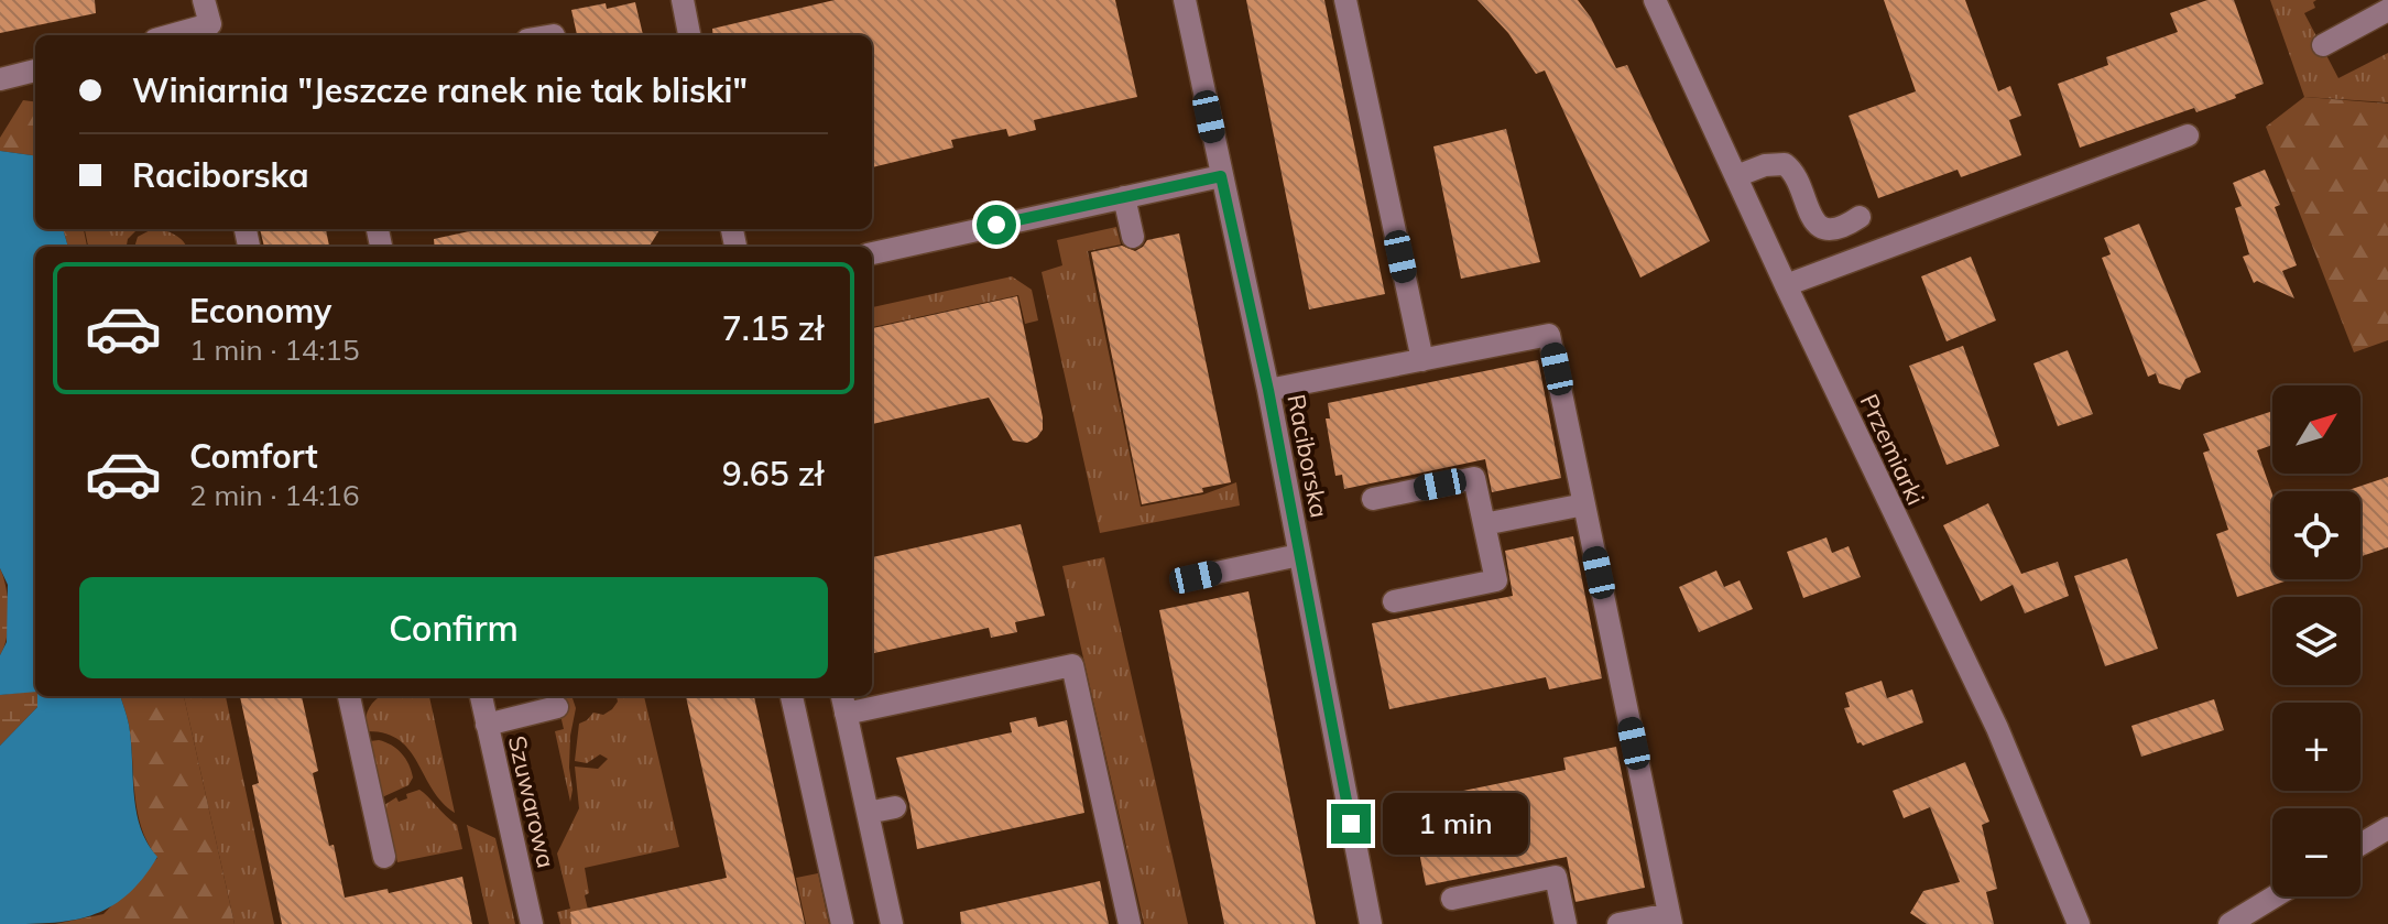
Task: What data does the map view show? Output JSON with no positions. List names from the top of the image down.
{
  "streets": {
    "street": ["Przemiarki", "Raciborska", "Szuwarowa"]
  },
  "north": "top right",
  "page": {
    "banner": ["Winiarnia \"Jeszcze ranek nie tak bliski\"", "Raciborska"],
    "list": [
      {
        "name": "Economy",
        "note": "1 min · 14:15",
        "value": "7.15 zł"
      },
      {
        "name": "Comfort",
        "note": "2 min · 14:16",
        "value": "9.65 zł"
      }
    ],
    "map_buttons": ["+", "−"],
    "buttons": "Confirm",
    "bubble": "1 min"
  }
}
